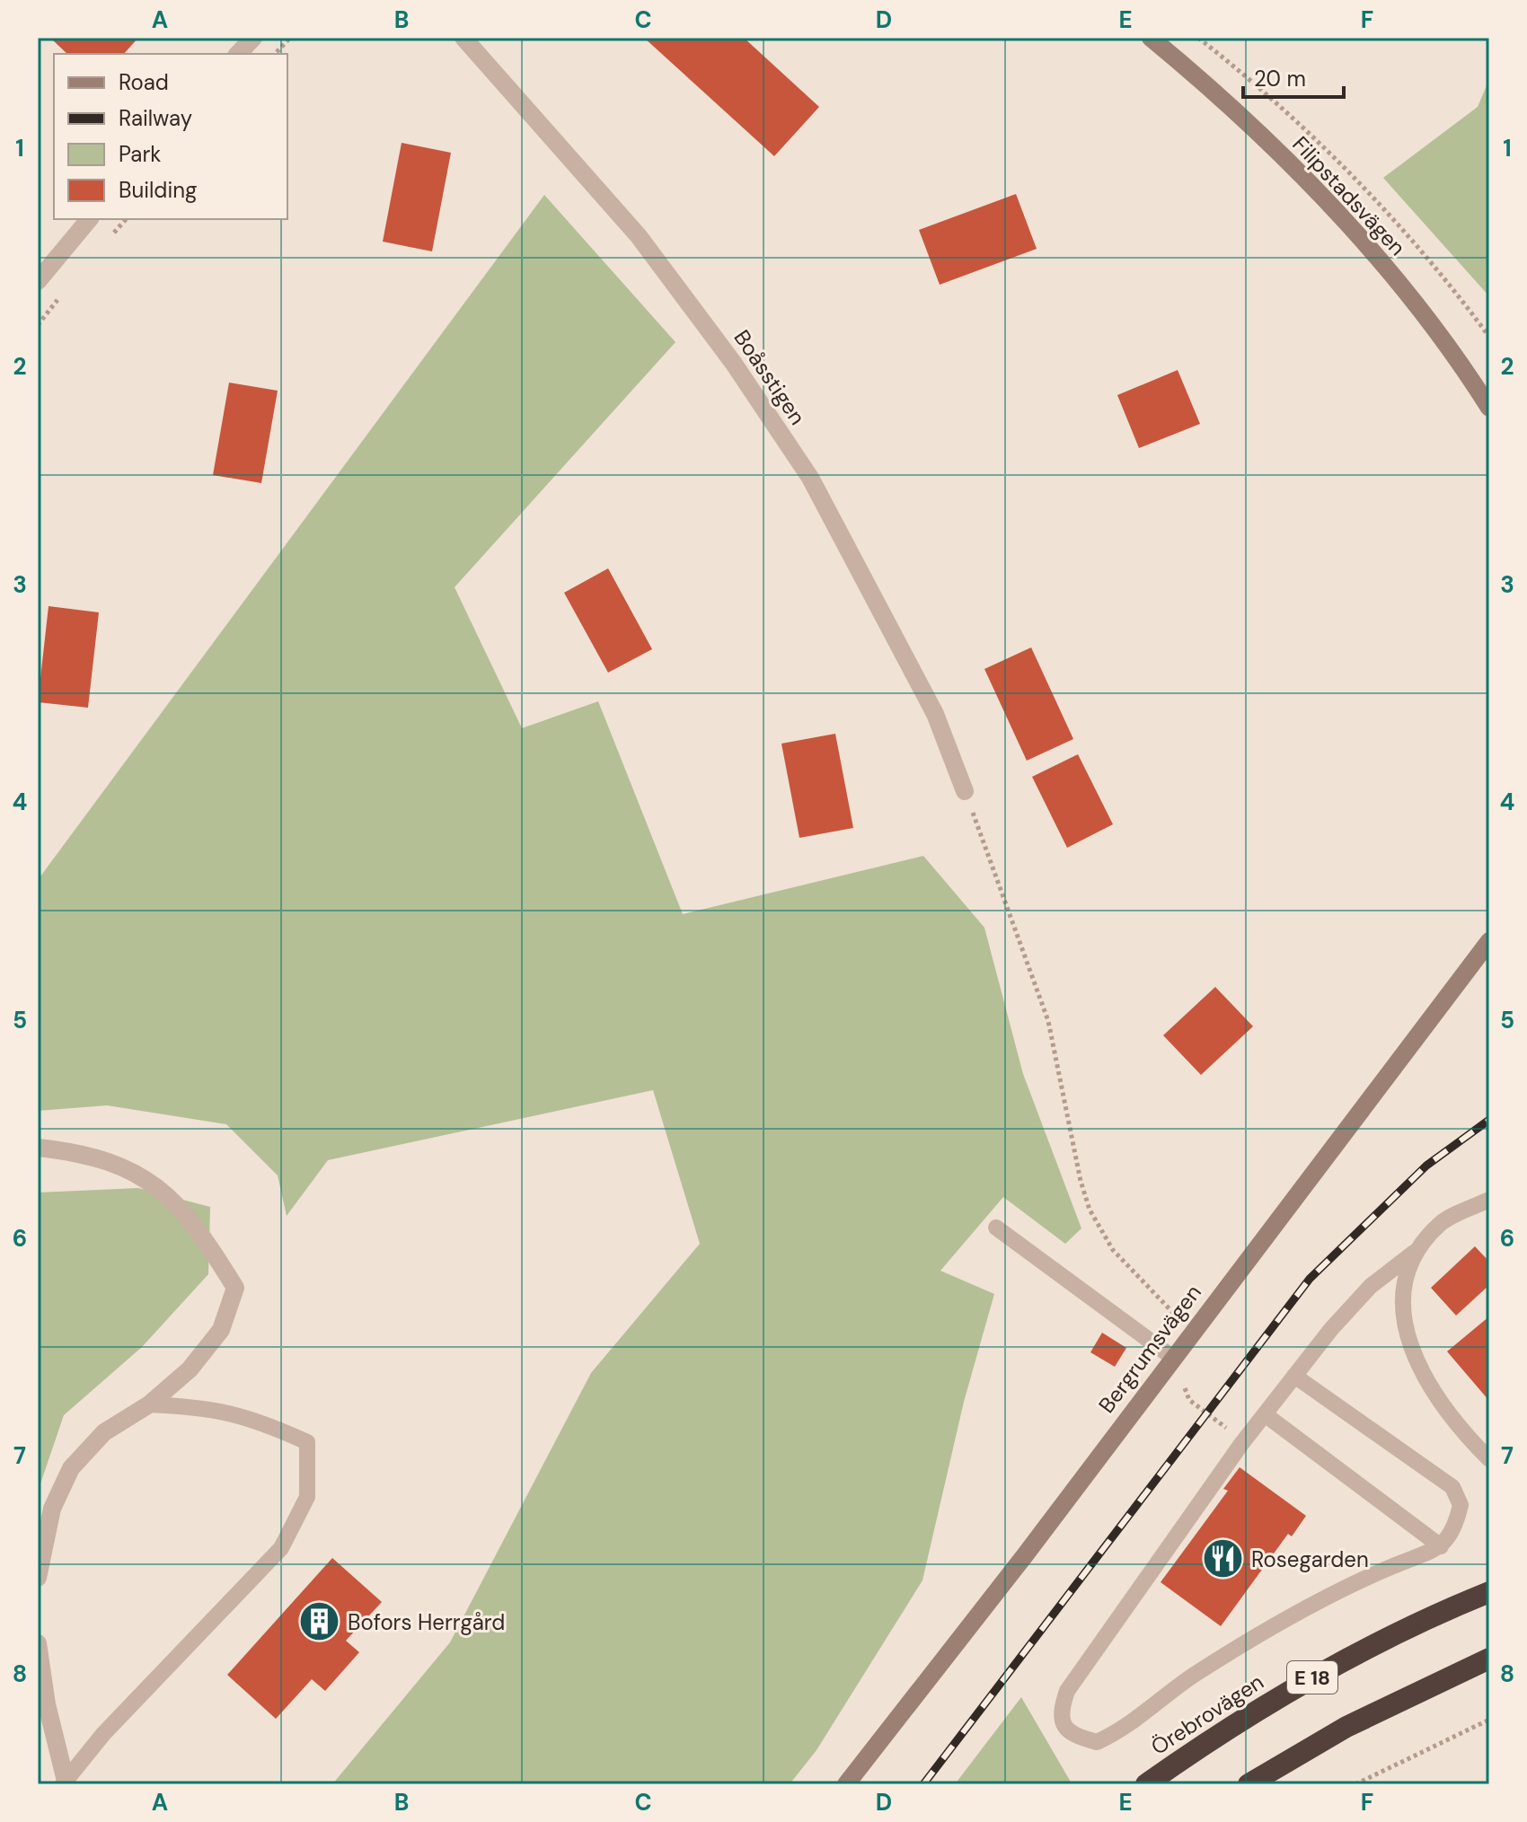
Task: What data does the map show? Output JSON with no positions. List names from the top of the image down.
{
  "streets": {
    "highway": ["E 18", "Örebrovägen"],
    "street": ["Filipstadsvägen", "Boåsstigen", "Bergrumsvägen"]
  },
  "places": {
    "restaurant": ["Rosegarden"],
    "building": ["Bofors Herrgård"]
  },
  "legend": [
    "Road",
    "Railway",
    "Park",
    "Building"
  ],
  "scale_bar": "20 m",
  "grid": {
    "columns": [
      "A",
      "B",
      "C",
      "D",
      "E",
      "F"
    ],
    "rows": [
      "1",
      "2",
      "3",
      "4",
      "5",
      "6",
      "7",
      "8"
    ]
  }
}
